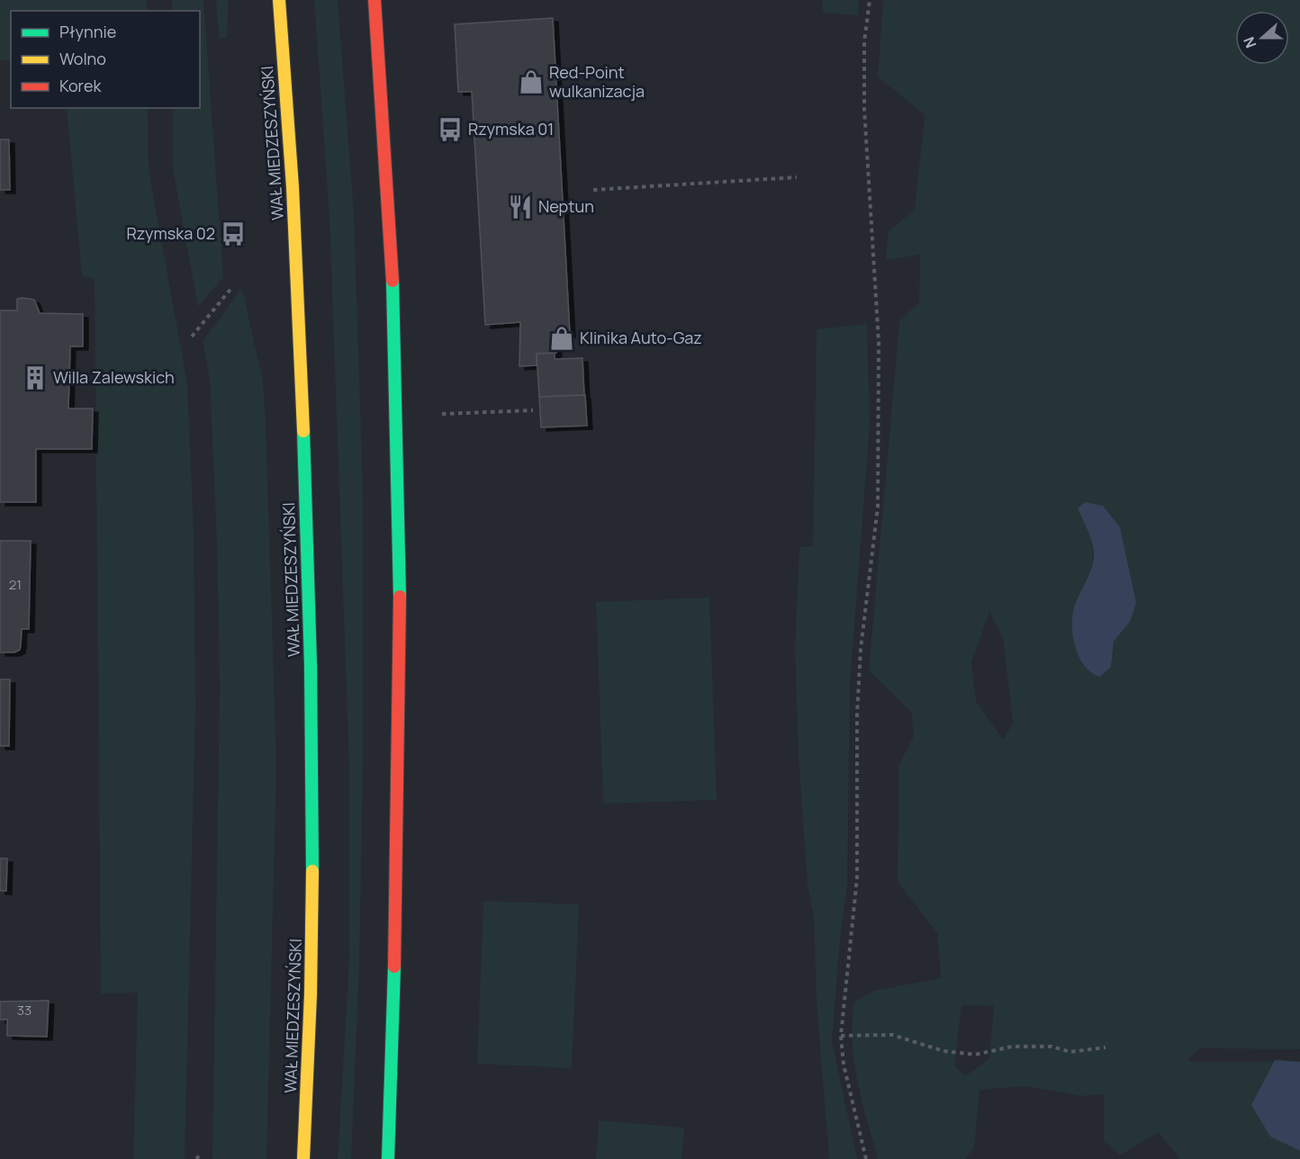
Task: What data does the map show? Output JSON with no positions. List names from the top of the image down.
{
  "streets": {
    "main road": ["WAŁ MIEDZESZYŃSKI"]
  },
  "places": {
    "shop": ["Red-Point wulkanizacja", "Klinika Auto-Gaz"],
    "bus stop": ["Rzymska 01", "Rzymska 02"],
    "restaurant": ["Neptun"],
    "building": ["Willa Zalewskich"]
  },
  "house_numbers": ["21", "33"],
  "legend": ["Płynnie", "Wolno", "Korek"],
  "north": "left"
}
